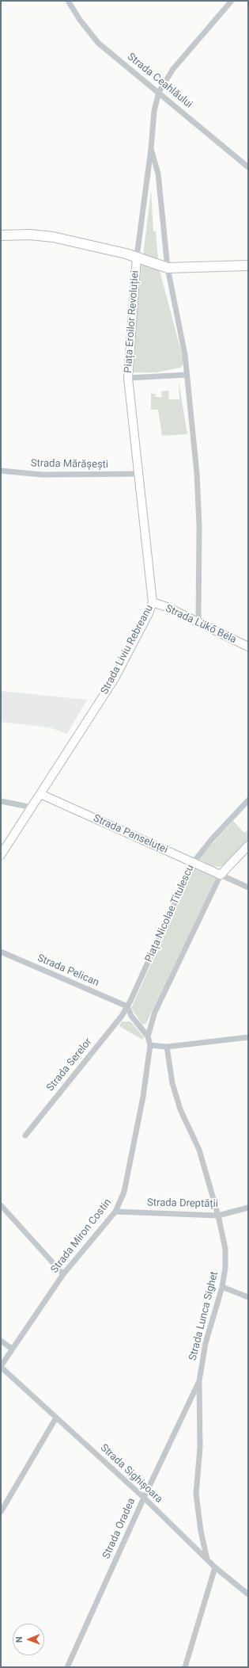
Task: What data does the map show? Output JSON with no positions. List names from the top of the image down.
{
  "streets": {
    "main road": [
      "Piața Eroilor Revoluției",
      "Strada Lükő Béla",
      "Strada Liviu Rebreanu",
      "Strada Panseluței"
    ],
    "street": [
      "Strada Ceahlăului",
      "Strada Mărășești",
      "Piața Nicolae Titulescu",
      "Strada Pelican",
      "Strada Serelor",
      "Strada Dreptății",
      "Strada Miron Costin",
      "Strada Lunca Sighet",
      "Strada Sighișoara",
      "Strada Oradea"
    ]
  },
  "crossings": [
    ["Strada Ceahlăului", "Piața Eroilor Revoluției"],
    ["Piața Eroilor Revoluției", "Strada Liviu Rebreanu"],
    ["Strada Mărășești", "Strada Liviu Rebreanu"],
    ["Strada Lükő Béla", "Strada Liviu Rebreanu"],
    ["Strada Liviu Rebreanu", "Strada Panseluței"],
    ["Strada Panseluței", "Piața Nicolae Titulescu"],
    ["Piața Nicolae Titulescu", "Strada Pelican"],
    ["Piața Nicolae Titulescu", "Strada Serelor"],
    ["Strada Pelican", "Strada Serelor"],
    ["Strada Dreptății", "Strada Miron Costin"],
    ["Strada Dreptății", "Strada Lunca Sighet"],
    ["Strada Miron Costin", "Strada Sighișoara"],
    ["Strada Lunca Sighet", "Strada Sighișoara"],
    ["Strada Lunca Sighet", "Strada Oradea"],
    ["Strada Sighișoara", "Strada Oradea"]
  ],
  "north": "left"
}
